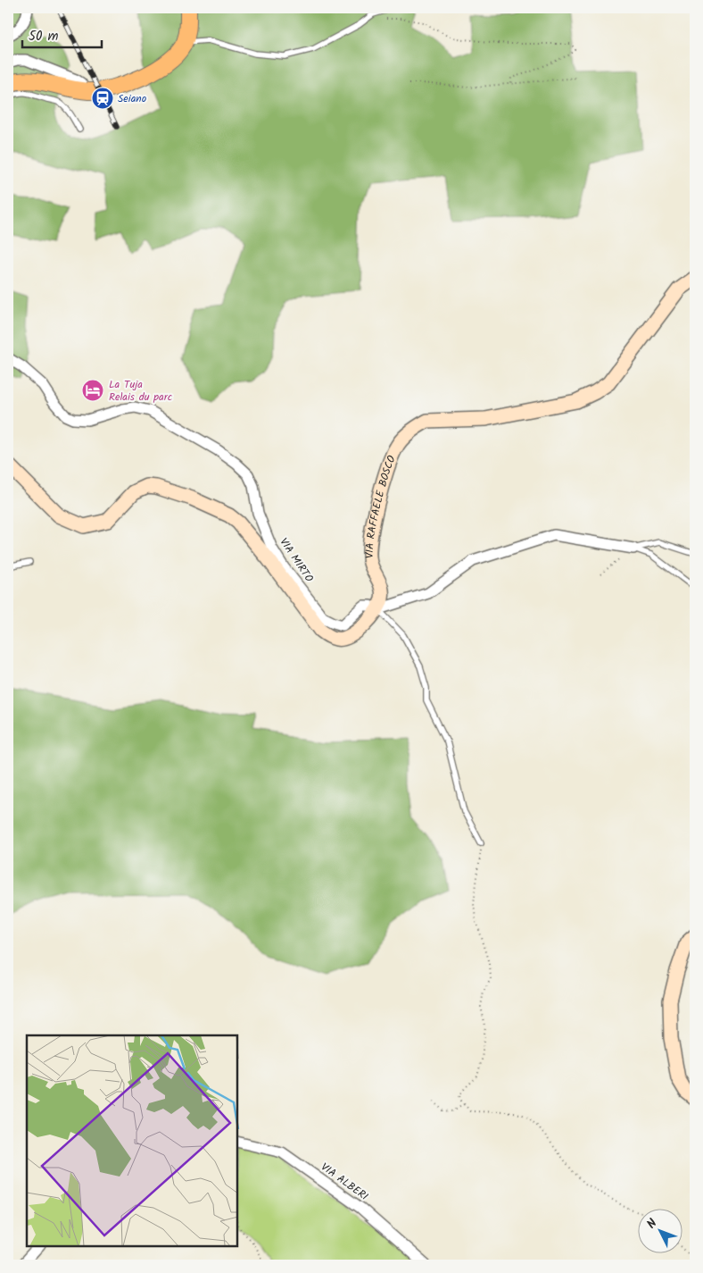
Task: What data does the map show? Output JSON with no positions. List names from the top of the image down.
{
  "streets": {
    "street": ["VIA RAFFAELE BOSCO", "VIA MIRTO", "VIA ALBERI"]
  },
  "crossings": [
    ["VIA RAFFAELE BOSCO", "VIA MIRTO"]
  ],
  "places": {
    "station": ["Seiano"],
    "hotel": ["La Tuja Relais du parc"]
  },
  "scale_bar": "50 m",
  "north": "top left"
}
